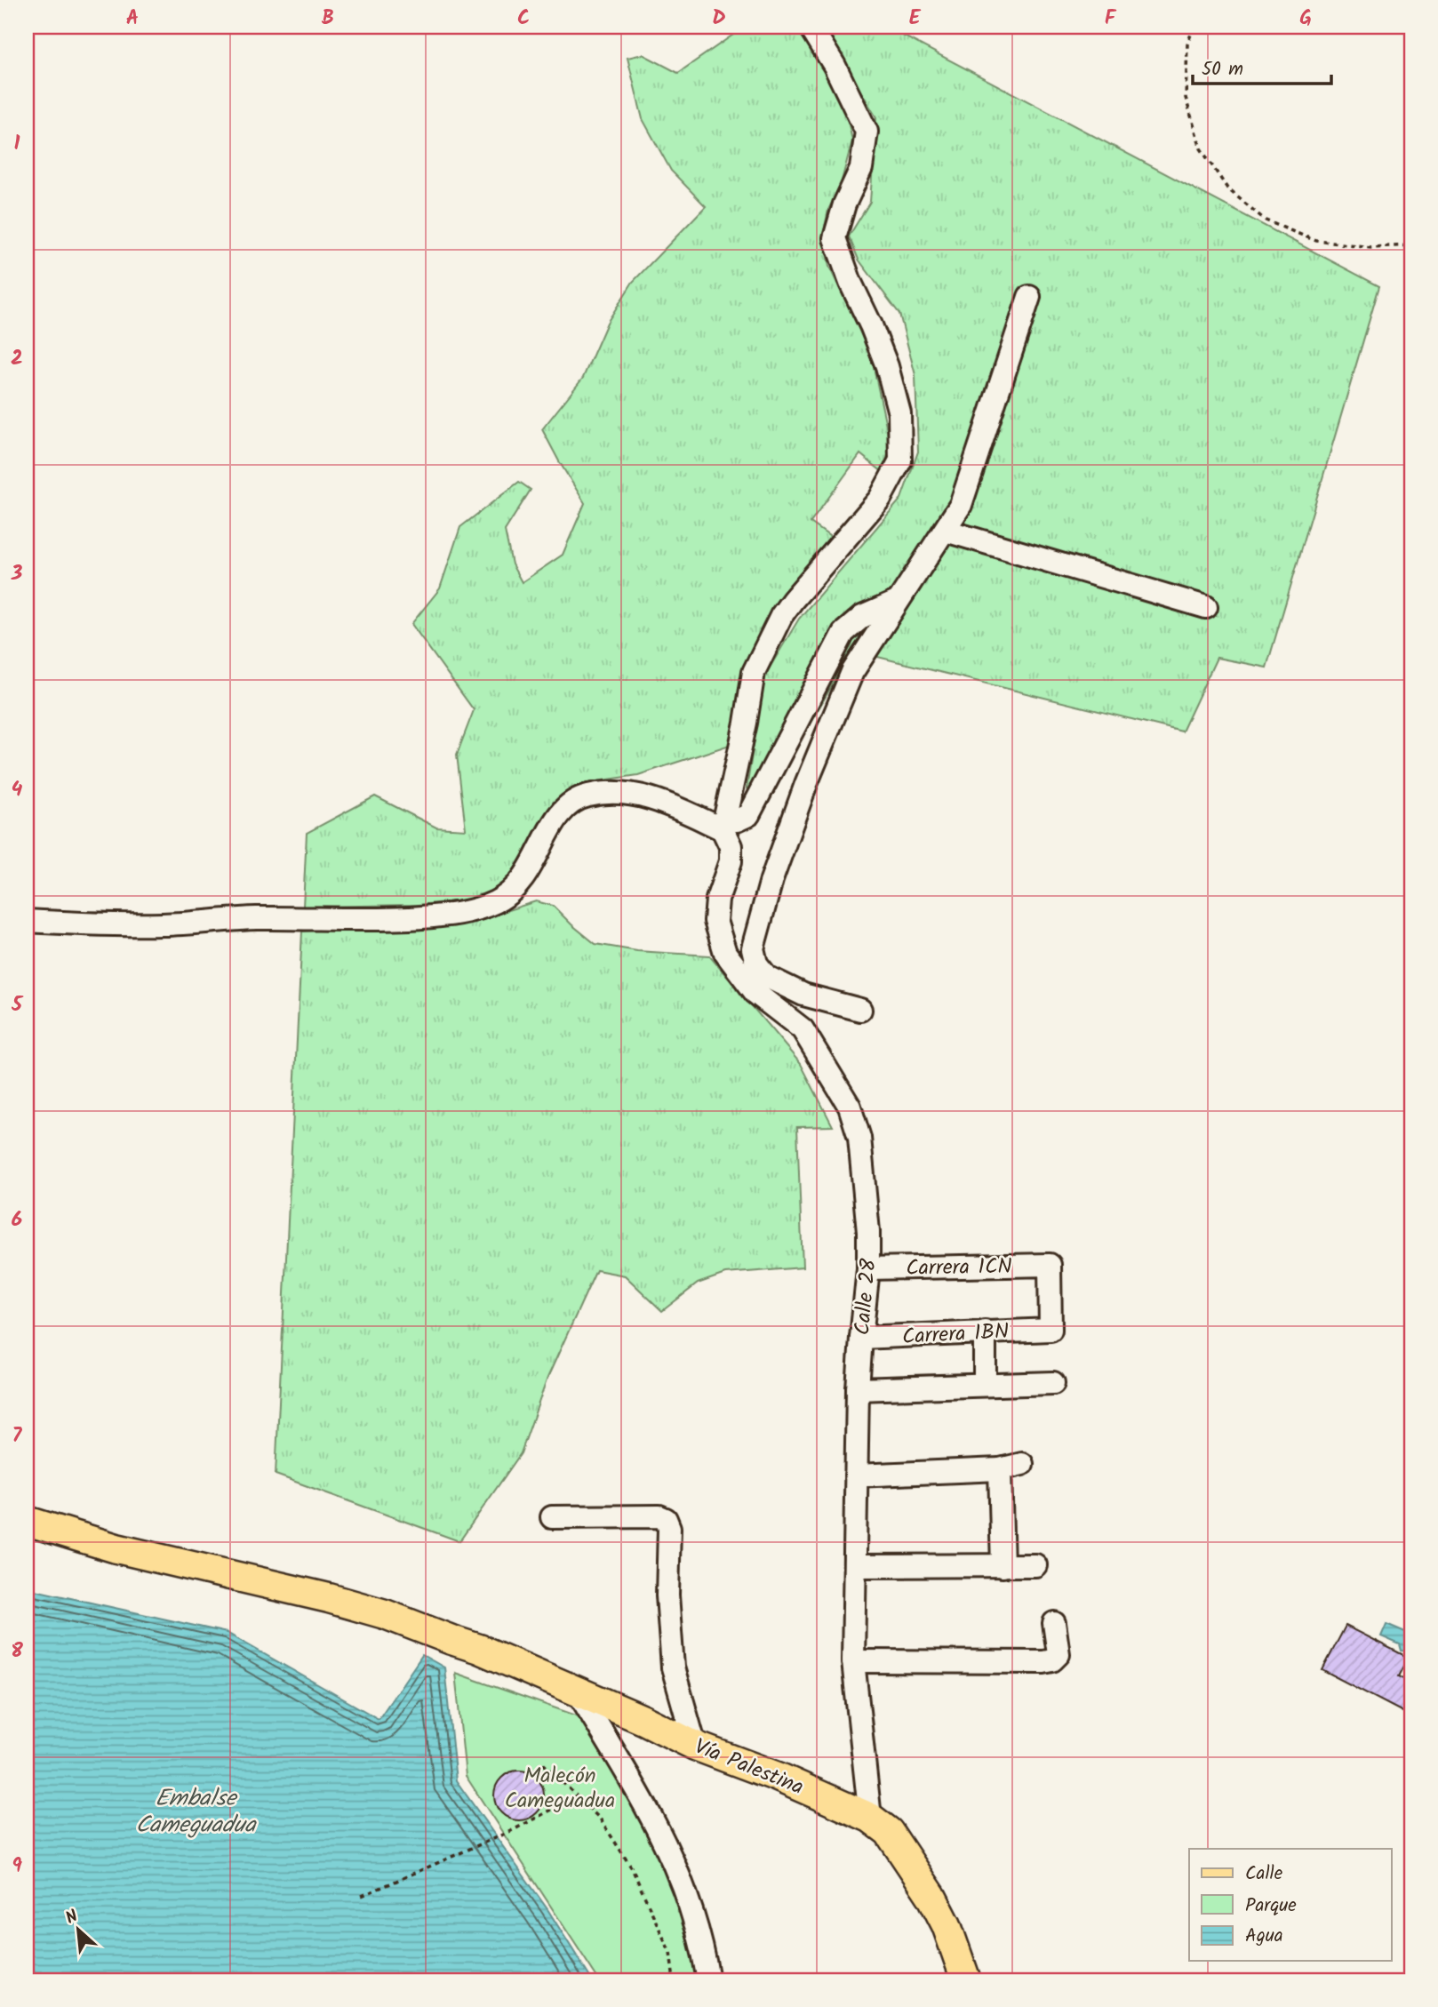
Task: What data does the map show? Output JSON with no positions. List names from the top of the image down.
{
  "streets": {
    "main road": ["Vía Palestina"],
    "street": ["Carrera 1CN", "Calle 28", "Carrera 1BN"]
  },
  "crossings": [
    ["Carrera 1CN", "Calle 28"],
    ["Carrera 1CN", "Carrera 1BN"],
    ["Calle 28", "Carrera 1BN"],
    ["Calle 28", "Vía Palestina"]
  ],
  "water": ["Embalse Cameguadua"],
  "parks": ["Malecón Cameguadua"],
  "legend": ["Calle", "Parque", "Agua"],
  "scale_bar": "50 m",
  "north": "top left",
  "grid": {
    "columns": [
      "A",
      "B",
      "C",
      "D",
      "E",
      "F",
      "G"
    ],
    "rows": [
      "1",
      "2",
      "3",
      "4",
      "5",
      "6",
      "7",
      "8",
      "9"
    ]
  }
}
